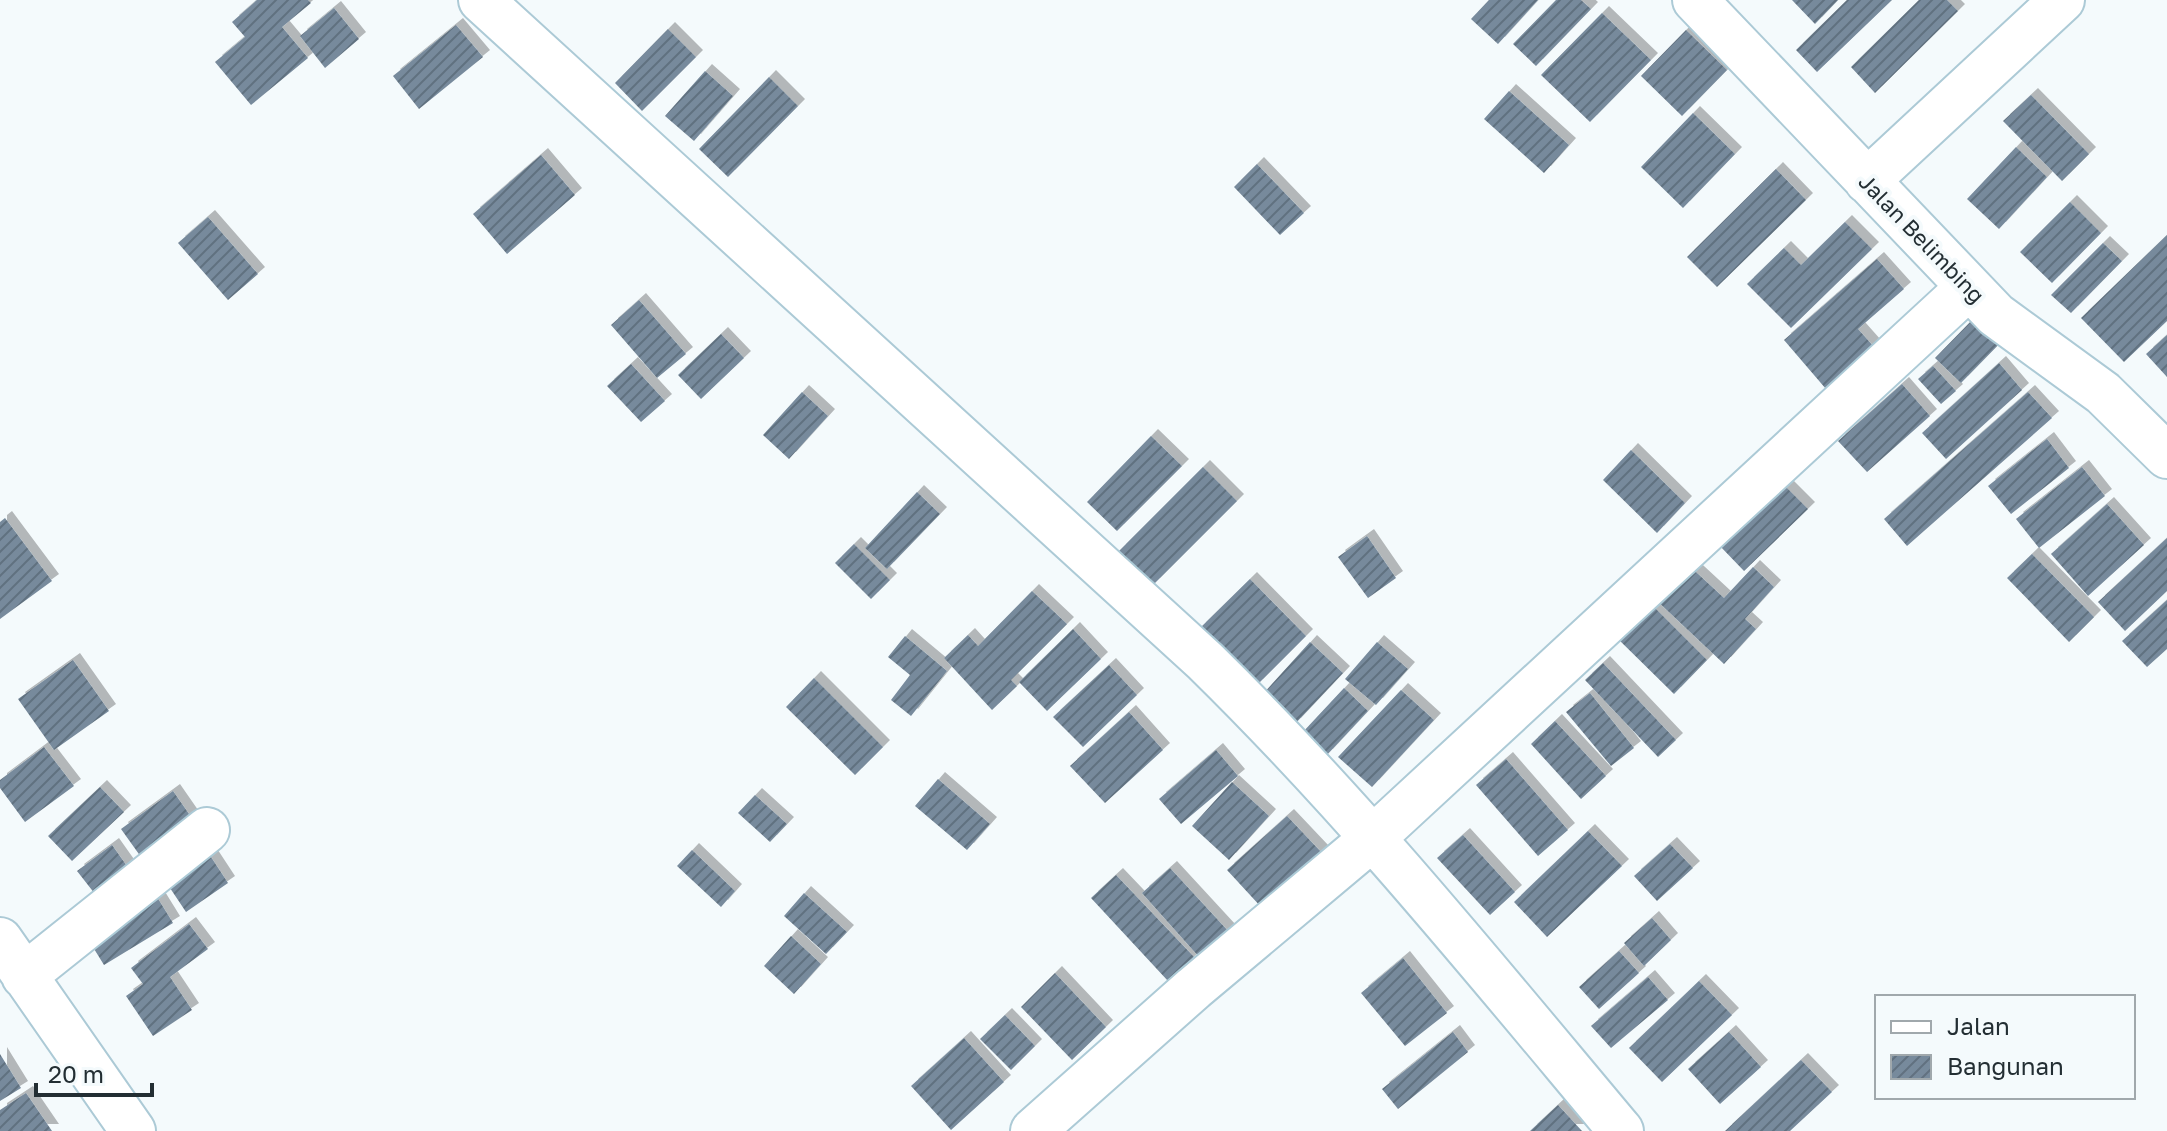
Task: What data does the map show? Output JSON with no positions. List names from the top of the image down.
{
  "streets": {
    "street": ["Jalan Belimbing"]
  },
  "legend": ["Jalan", "Bangunan"],
  "scale_bar": "20 m"
}
